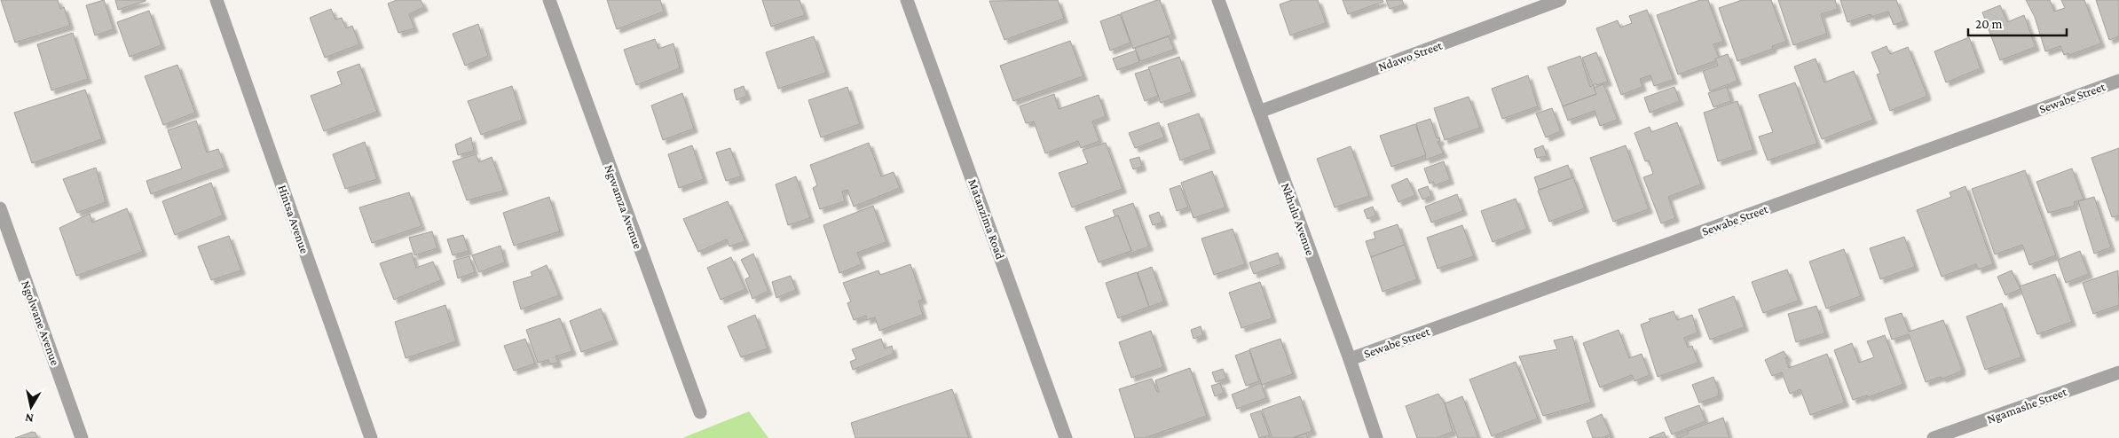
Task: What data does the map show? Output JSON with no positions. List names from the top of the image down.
{
  "streets": {
    "street": [
      "Ndawo Street",
      "Sewabe Street",
      "Ngwamza Avenue",
      "Hintsa Avenue",
      "Matanzima Road",
      "Nkhulu Avenue",
      "Ngolwane Avenue",
      "Ngamashe Street"
    ]
  },
  "crossings": [
    ["Ndawo Street", "Nkhulu Avenue"],
    ["Sewabe Street", "Nkhulu Avenue"]
  ],
  "scale_bar": "20 m",
  "north": "bottom"
}
